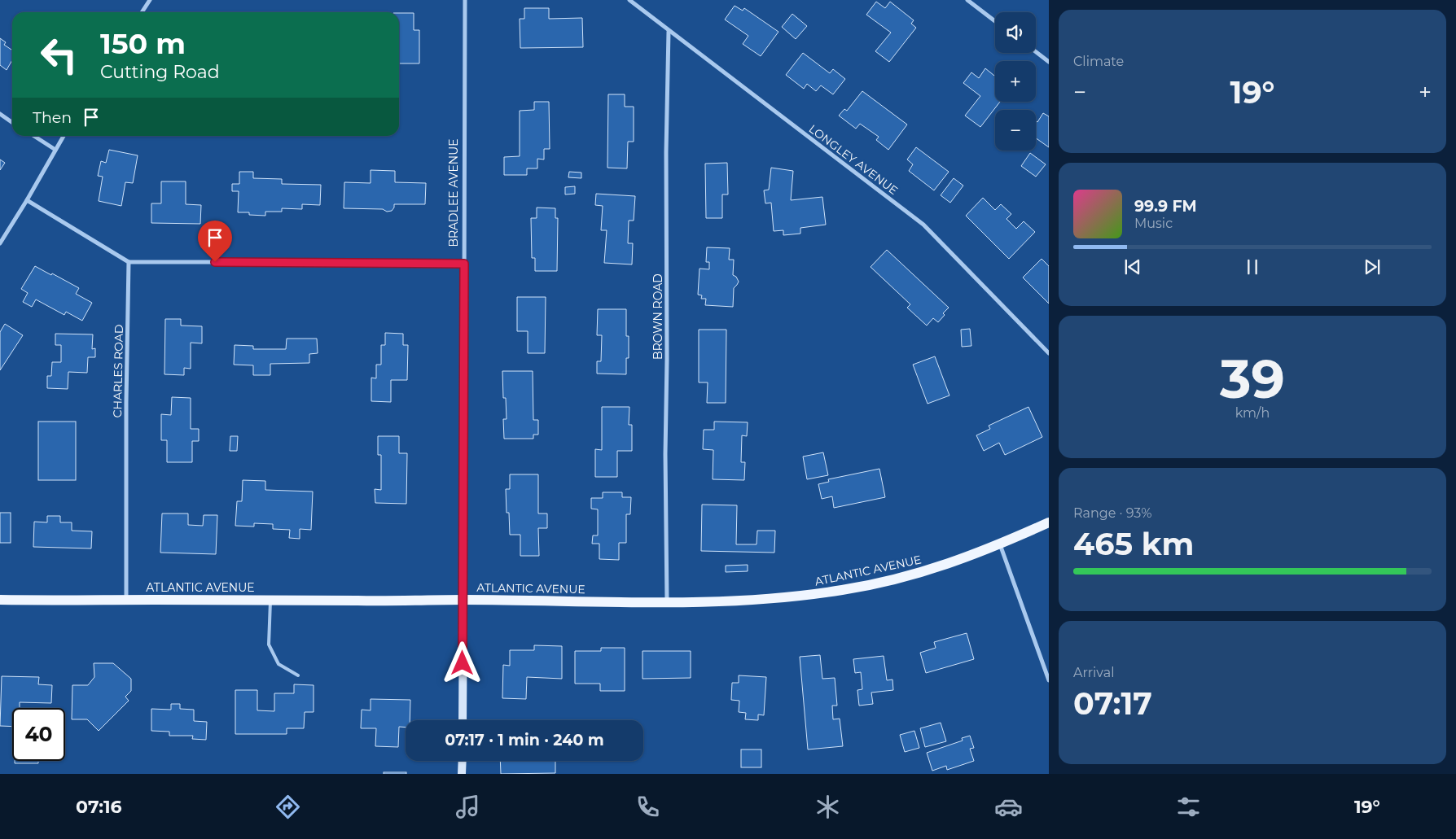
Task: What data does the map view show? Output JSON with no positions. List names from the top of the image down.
{
  "streets": {
    "main road": ["ATLANTIC AVENUE"],
    "street": [
      "LONGLEY AVENUE",
      "BRADLEE AVENUE",
      "BROWN ROAD",
      "CHARLES ROAD"
    ]
  },
  "crossings": [
    ["LONGLEY AVENUE", "BROWN ROAD"],
    ["BRADLEE AVENUE", "ATLANTIC AVENUE"],
    ["BROWN ROAD", "ATLANTIC AVENUE"],
    ["CHARLES ROAD", "ATLANTIC AVENUE"]
  ],
  "page": {
    "tile": [
      "Climate",
      ["39", "km/h"],
      ["Range · 93%", "465 km"],
      ["Arrival", "07:17"]
    ],
    "map_buttons": ["+", "−"],
    "turn": ["150 m", "Cutting Road"],
    "heat": ["−", "19°", "+"],
    "then": "Then",
    "song": ["99.9 FM", "Music"],
    "limit": "40",
    "trip": "07:17 · 1 min · 240 m",
    "tabs": ["07:16", "19°"]
  }
}
